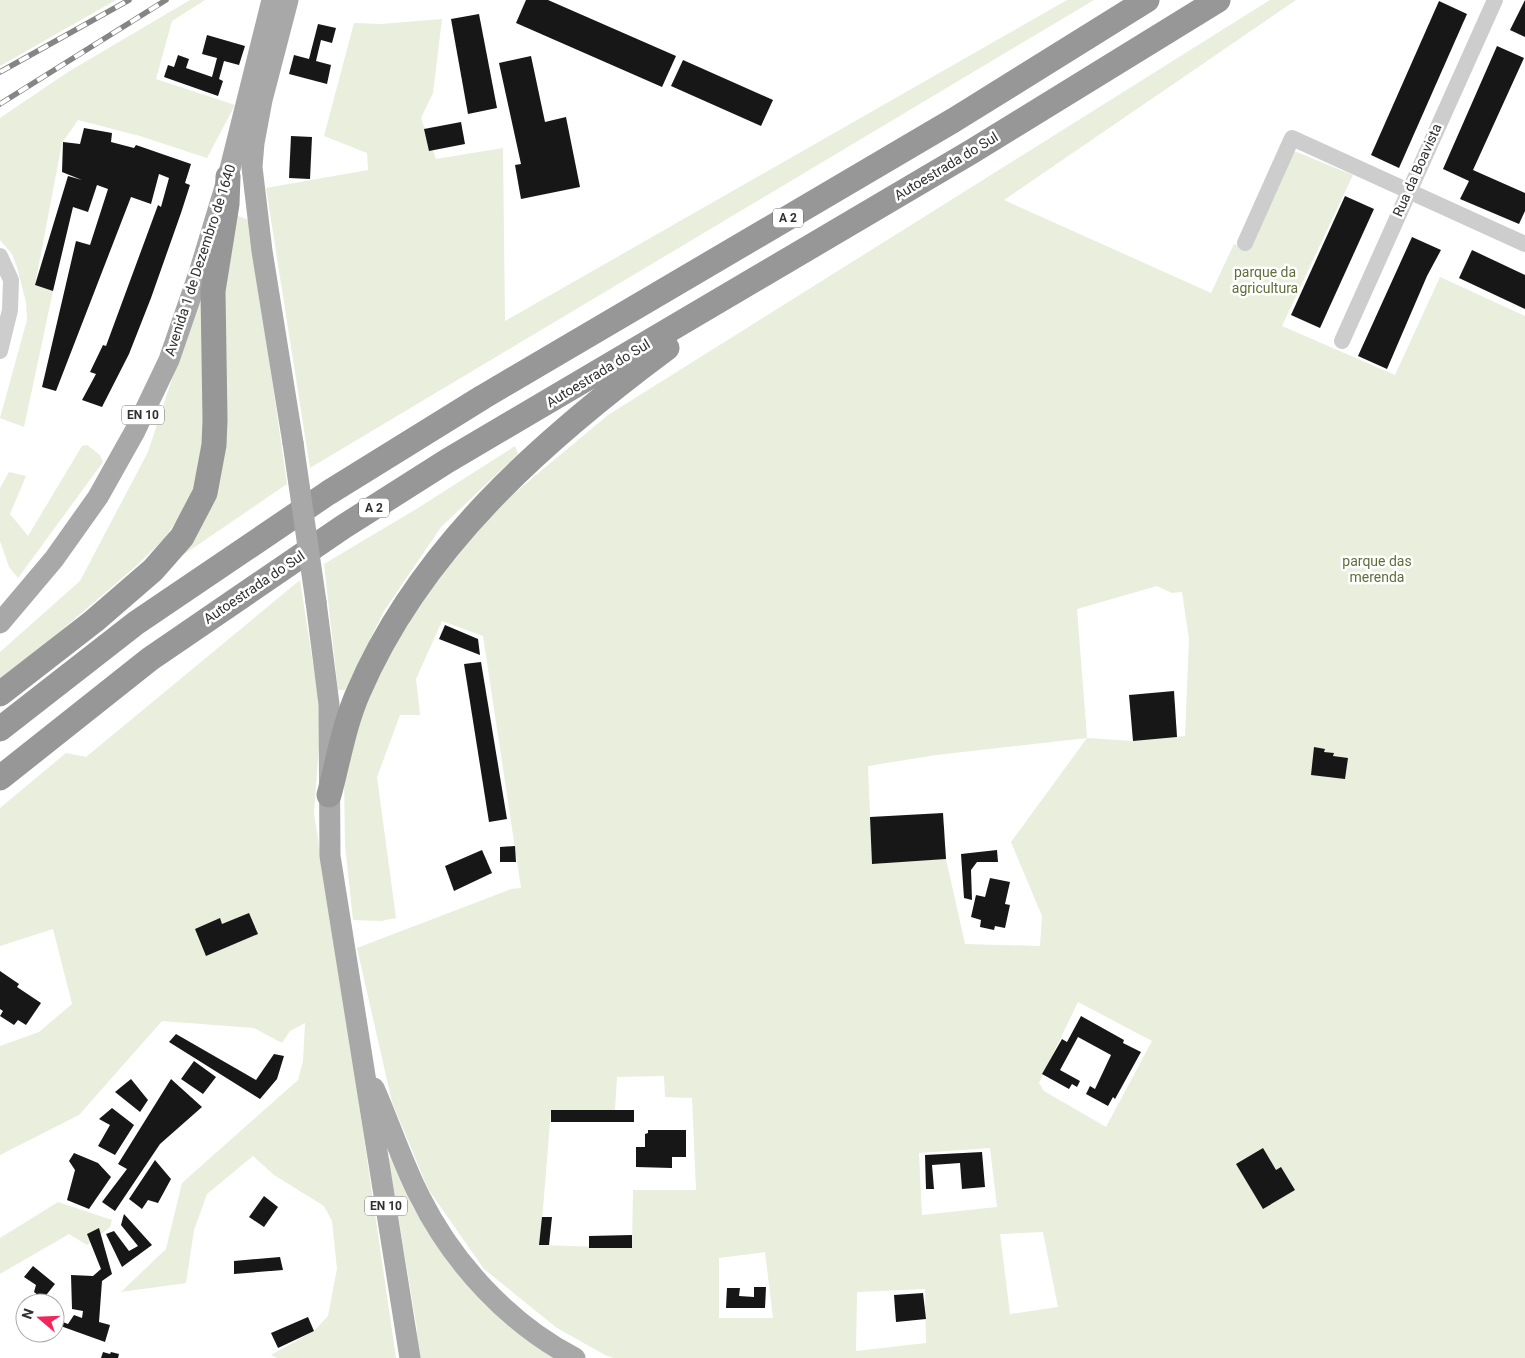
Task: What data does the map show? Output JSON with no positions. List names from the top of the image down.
{
  "streets": {
    "highway": ["Autoestrada do Sul", "A 2"],
    "main road": ["Avenida 1 de Dezembro de 1640", "EN 10"],
    "street": ["Rua da Boavista"]
  },
  "parks": ["parque da agricultura", "parque das merenda"],
  "north": "left"
}
